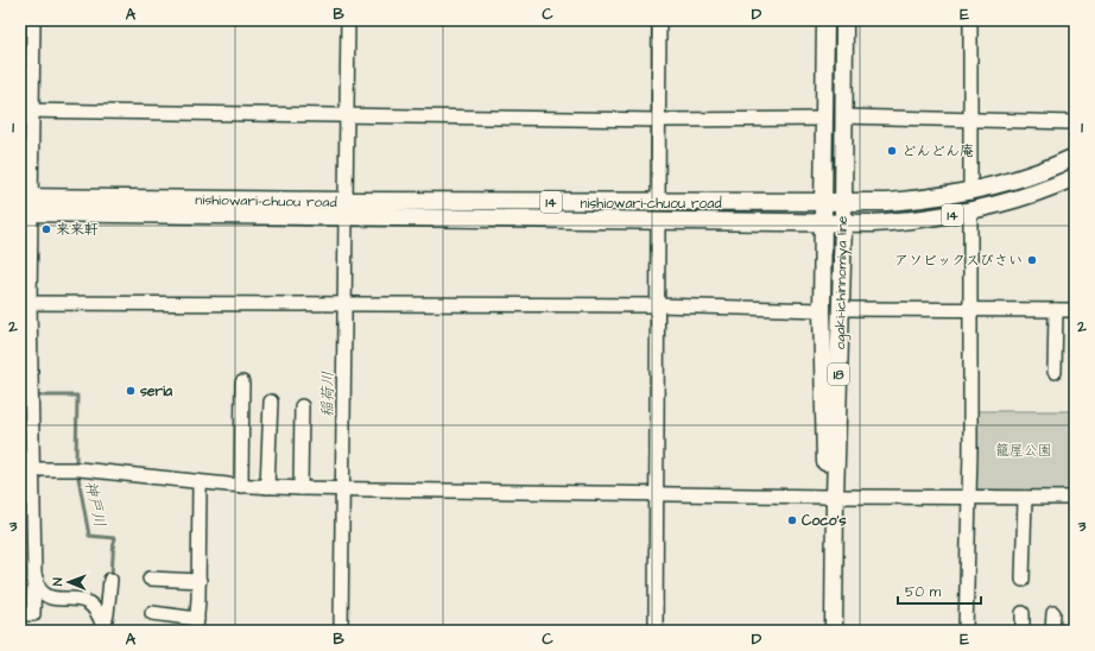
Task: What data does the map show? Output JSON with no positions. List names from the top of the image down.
{
  "streets": {
    "main road": [
      "nishiowari-chuou road",
      "14",
      "ogaki-ichinnomiya line",
      "18"
    ]
  },
  "crossings": [
    ["nishiowari-chuou road", "ogaki-ichinnomiya line"]
  ],
  "water": ["稲荷川", "神戸川"],
  "parks": ["籠屋公園"],
  "places": [
    "どんどん庵",
    "来来軒",
    "アソビックスびさい",
    "seria",
    "Coco's"
  ],
  "scale_bar": "50 m",
  "north": "left",
  "grid": {
    "columns": [
      "A",
      "B",
      "C",
      "D",
      "E"
    ],
    "rows": ["1", "2", "3"]
  }
}
